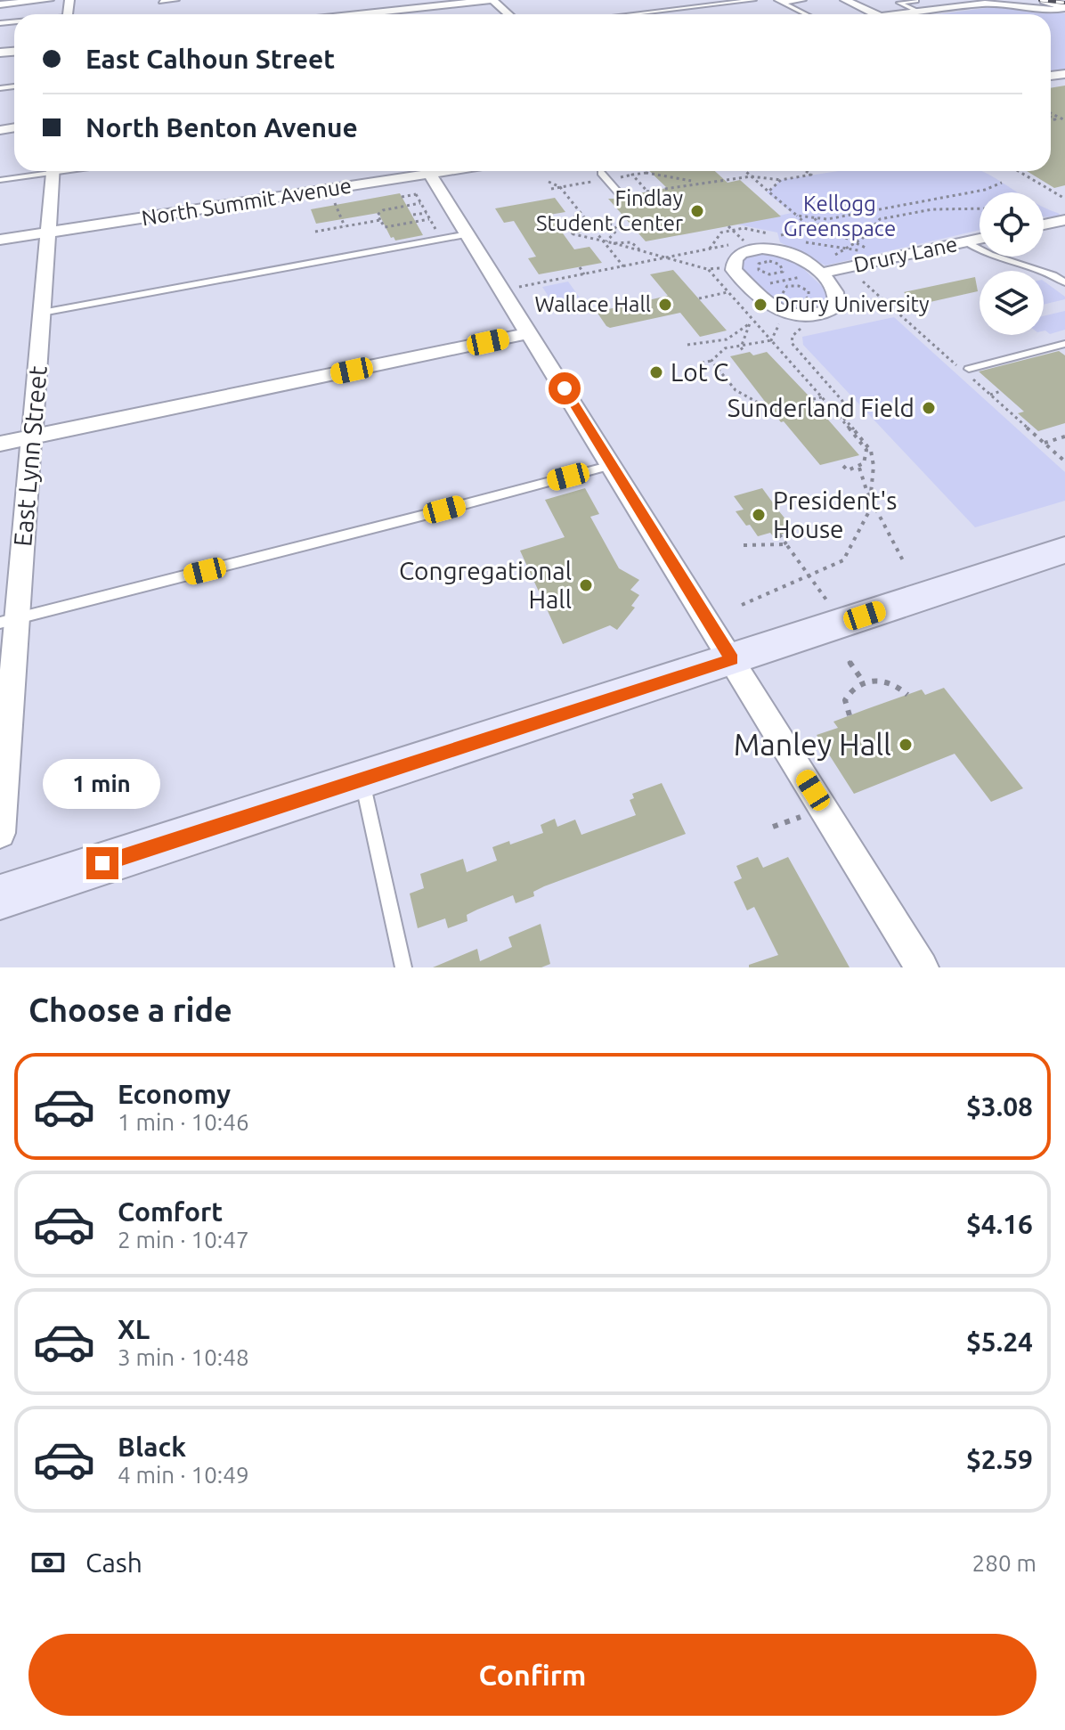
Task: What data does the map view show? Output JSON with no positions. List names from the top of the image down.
{
  "streets": {
    "street": ["North Summit Avenue", "Drury Lane", "East Lynn Street"]
  },
  "crossings": [
    ["North Summit Avenue", "East Lynn Street"]
  ],
  "parks": ["Kellogg Greenspace"],
  "places": [
    "Findlay Student Center",
    "Wallace Hall",
    "Drury University",
    "Lot C",
    "Sunderland Field",
    "President's House",
    "Congregational Hall",
    "Manley Hall"
  ],
  "page": {
    "banner": ["East Calhoun Street", "North Benton Avenue"],
    "bubble": "1 min",
    "heading": "Choose a ride",
    "list": [
      {
        "name": "Economy",
        "note": "1 min · 10:46",
        "value": "$3.08"
      },
      {
        "name": "Comfort",
        "note": "2 min · 10:47",
        "value": "$4.16"
      },
      {
        "name": "XL",
        "note": "3 min · 10:48",
        "value": "$5.24"
      },
      {
        "name": "Black",
        "note": "4 min · 10:49",
        "value": "$2.59"
      }
    ],
    "pay": ["Cash", "280 m"],
    "buttons": "Confirm"
  }
}
